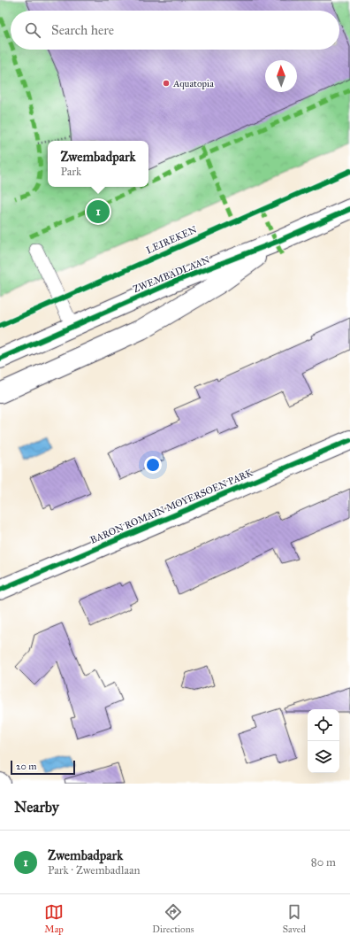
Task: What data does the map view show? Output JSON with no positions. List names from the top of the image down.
{
  "streets": {
    "street": ["ZWEMBADLAAN", "BARON ROMAIN MOYERSOEN PARK"],
    "cycle path": ["LEIREKEN"]
  },
  "places": ["Aquatopia"],
  "scale_bar": "20 m",
  "north": "top",
  "page": {
    "search": "Search here",
    "popup": ["Zwembadpark", "Park"],
    "pins": "1",
    "scale": "20 m",
    "heading": "Nearby",
    "list": [
      {
        "mark": "1",
        "name": "Zwembadpark",
        "note": "Park · Zwembadlaan",
        "value": "80 m"
      }
    ],
    "nav": ["Map", "Directions", "Saved"]
  }
}
